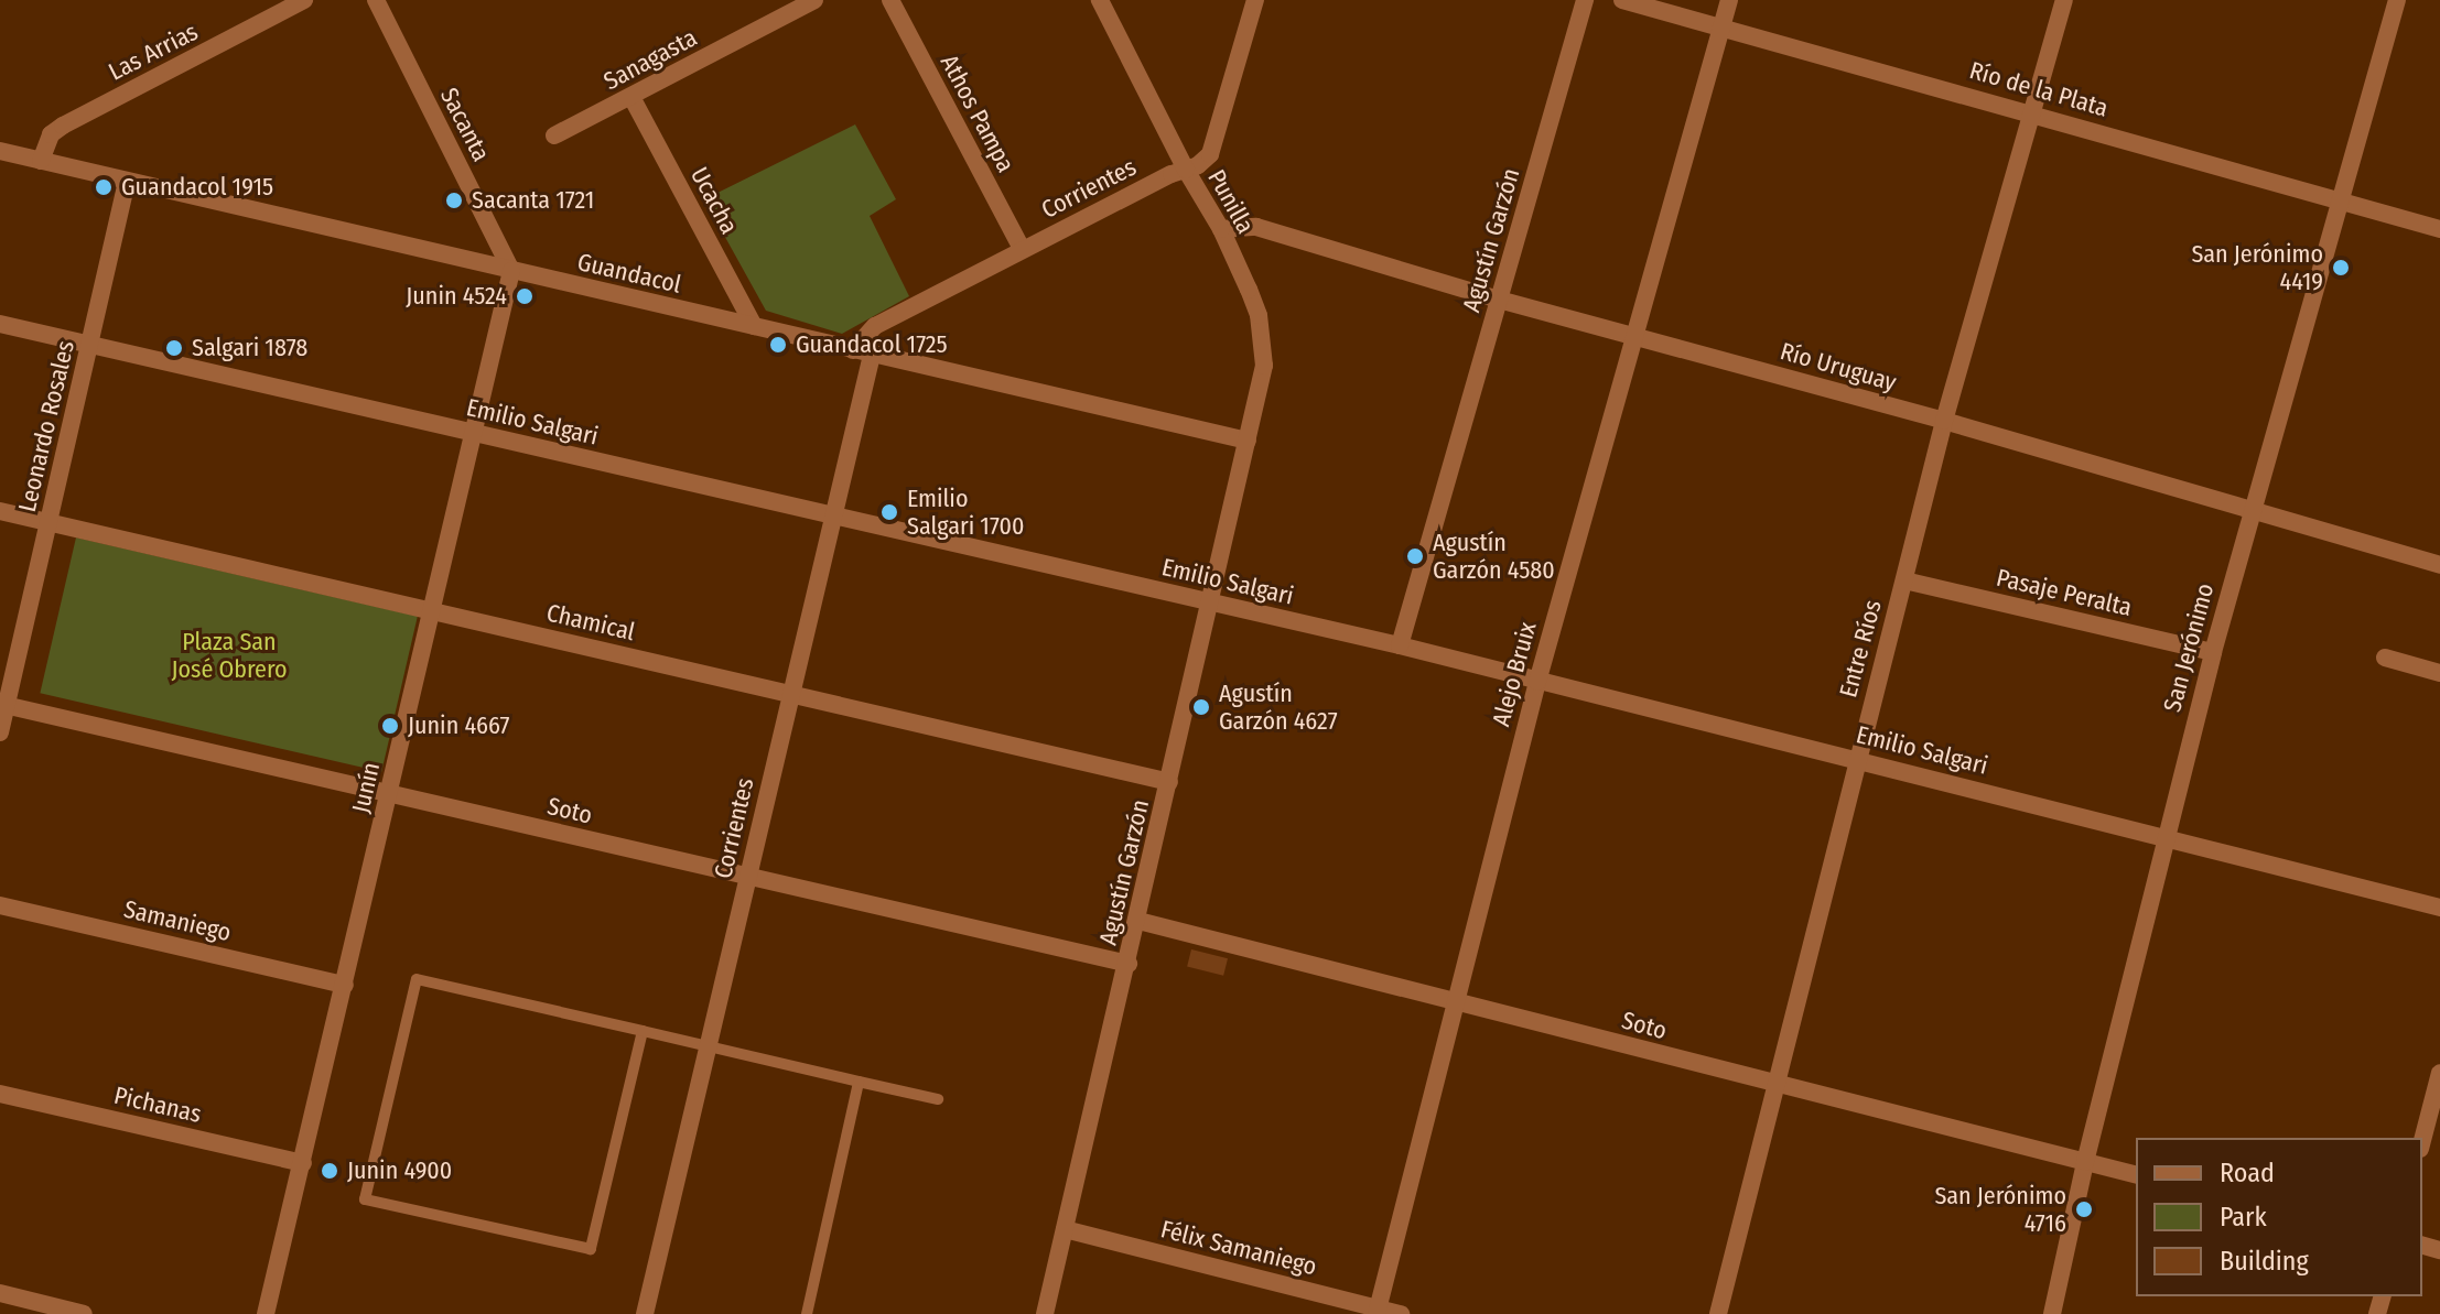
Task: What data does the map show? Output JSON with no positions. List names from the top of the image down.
{
  "streets": {
    "street": [
      "Las Arrias",
      "Sanagasta",
      "Río de la Plata",
      "Athos Pampa",
      "Sacanta",
      "Corrientes",
      "Ucacha",
      "Punilla",
      "Agustín Garzón",
      "Guandacol",
      "Río Uruguay",
      "Emilio Salgari",
      "Leonardo Rosales",
      "Pasaje Peralta",
      "Chamical",
      "San Jerónimo",
      "Entre Ríos",
      "Alejo Bruix",
      "Junín",
      "Soto",
      "Samaniego",
      "Pichanas",
      "Félix Samaniego"
    ]
  },
  "crossings": [
    ["Las Arrias", "Guandacol"],
    ["Sanagasta", "Ucacha"],
    ["Río de la Plata", "San Jerónimo"],
    ["Río de la Plata", "Entre Ríos"],
    ["Río de la Plata", "Alejo Bruix"],
    ["Athos Pampa", "Corrientes"],
    ["Sacanta", "Guandacol"],
    ["Sacanta", "Junín"],
    ["Corrientes", "Punilla"],
    ["Corrientes", "Guandacol"],
    ["Corrientes", "Emilio Salgari"],
    ["Corrientes", "Chamical"],
    ["Corrientes", "Soto"],
    ["Ucacha", "Guandacol"],
    ["Punilla", "Agustín Garzón"],
    ["Punilla", "Guandacol"],
    ["Punilla", "Río Uruguay"],
    ["Agustín Garzón", "Guandacol"],
    ["Agustín Garzón", "Río Uruguay"],
    ["Agustín Garzón", "Emilio Salgari"],
    ["Agustín Garzón", "Chamical"],
    ["Agustín Garzón", "Soto"],
    ["Agustín Garzón", "Félix Samaniego"],
    ["Guandacol", "Leonardo Rosales"],
    ["Guandacol", "Junín"],
    ["Río Uruguay", "San Jerónimo"],
    ["Río Uruguay", "Entre Ríos"],
    ["Río Uruguay", "Alejo Bruix"],
    ["Emilio Salgari", "Leonardo Rosales"],
    ["Emilio Salgari", "San Jerónimo"],
    ["Emilio Salgari", "Entre Ríos"],
    ["Emilio Salgari", "Alejo Bruix"],
    ["Emilio Salgari", "Junín"],
    ["Leonardo Rosales", "Chamical"],
    ["Leonardo Rosales", "Soto"],
    ["Pasaje Peralta", "San Jerónimo"],
    ["Pasaje Peralta", "Entre Ríos"],
    ["Chamical", "Junín"],
    ["San Jerónimo", "Soto"],
    ["Entre Ríos", "Soto"],
    ["Alejo Bruix", "Soto"],
    ["Alejo Bruix", "Félix Samaniego"],
    ["Junín", "Soto"],
    ["Junín", "Samaniego"],
    ["Junín", "Pichanas"]
  ],
  "parks": ["Plaza San José Obrero"],
  "places": [
    "Guandacol 1915",
    "Sacanta 1721",
    "San Jerónimo 4419",
    "Junin 4524",
    "Guandacol 1725",
    "Salgari 1878",
    "Emilio Salgari 1700",
    "Agustín Garzón 4580",
    "Agustín Garzón 4627",
    "Junin 4667",
    "Junin 4900",
    "San Jerónimo 4716"
  ],
  "legend": ["Road", "Park", "Building"]
}
